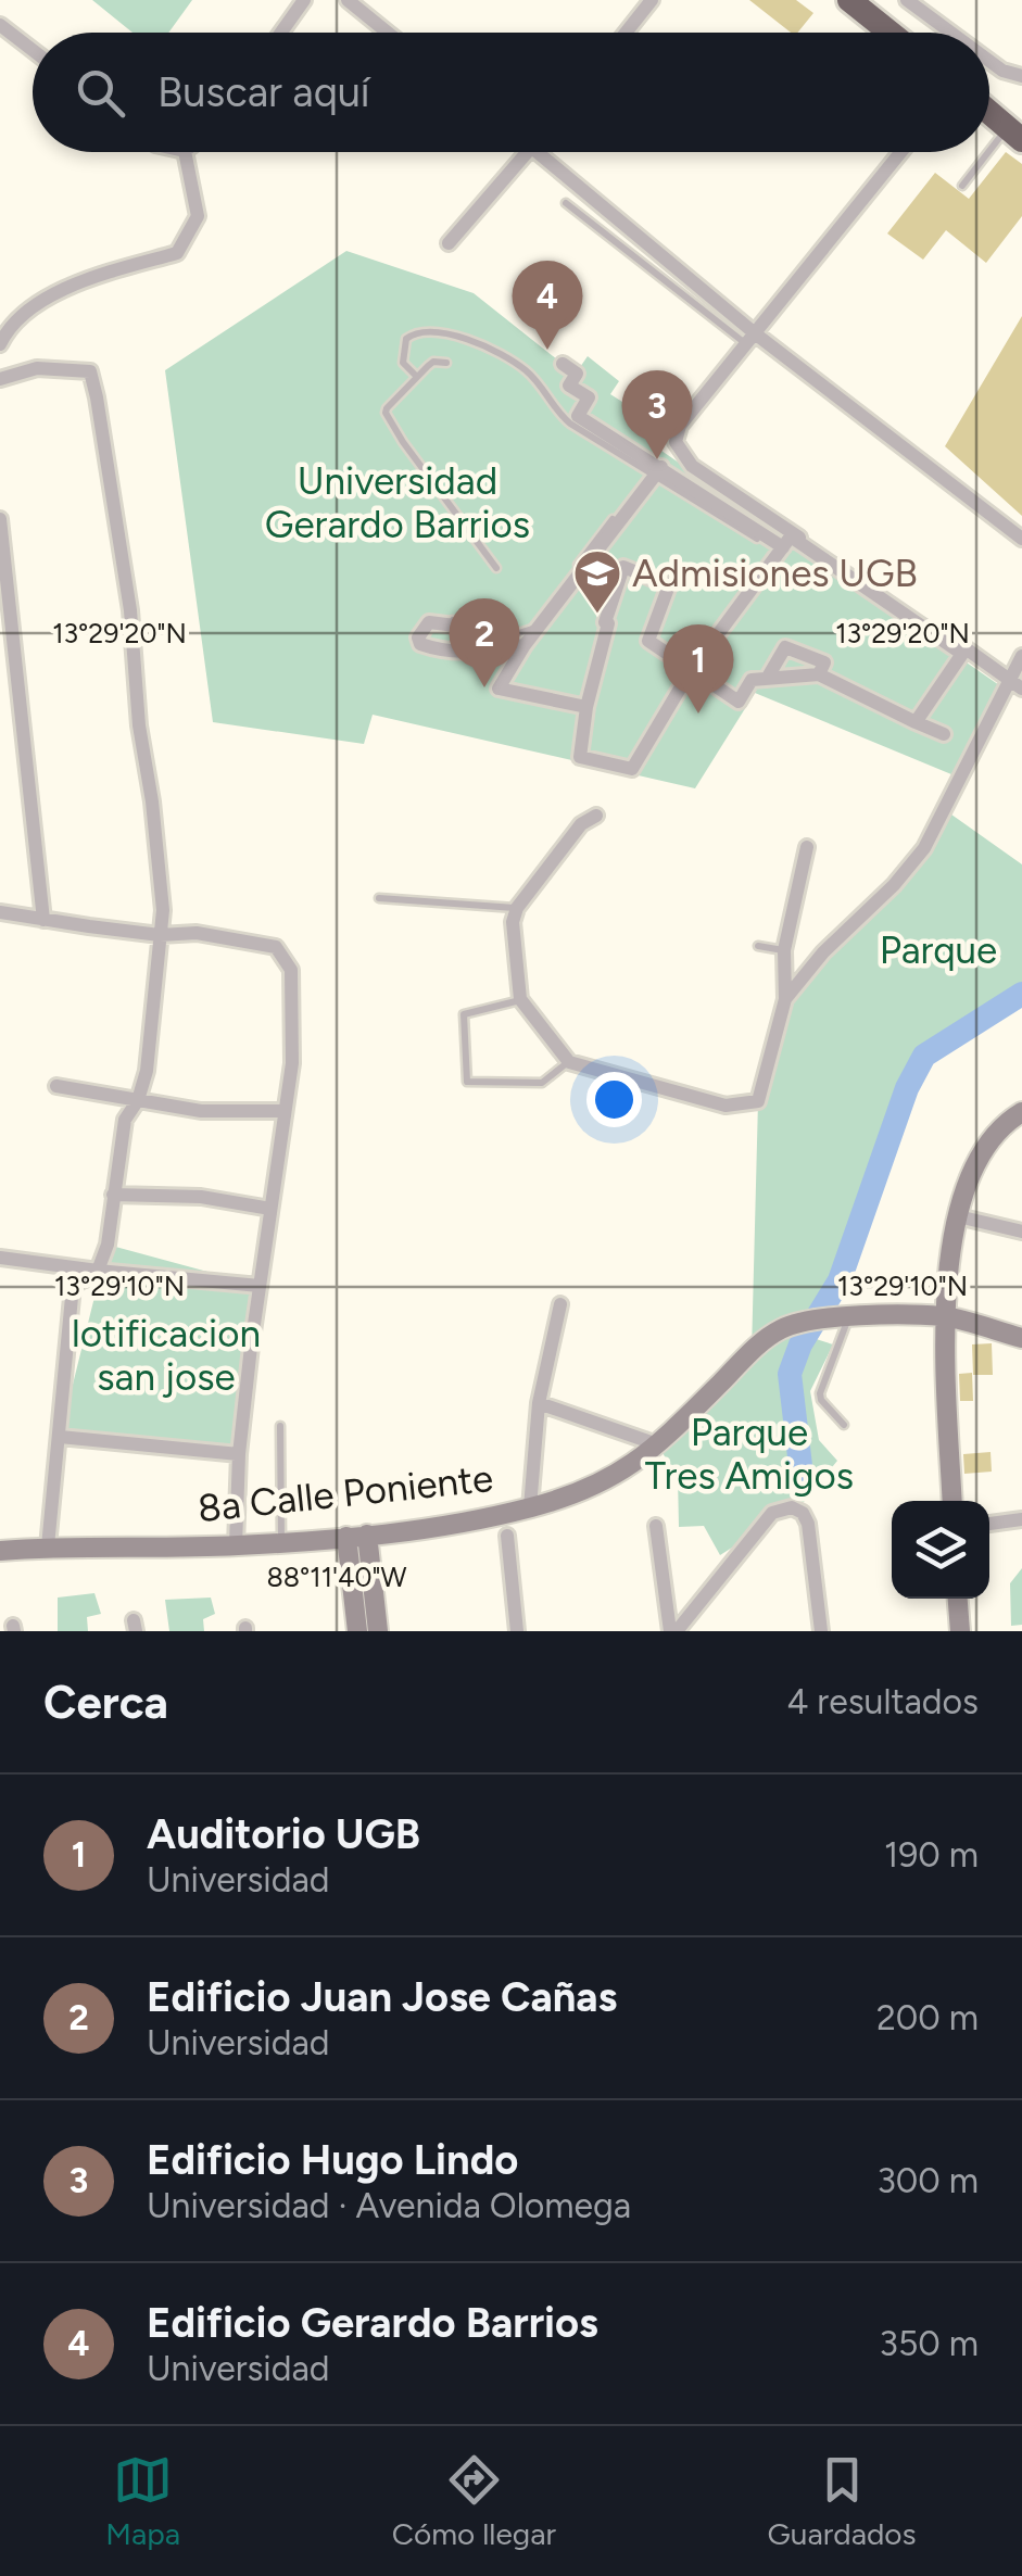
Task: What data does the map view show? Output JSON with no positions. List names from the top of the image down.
{
  "streets": {
    "street": ["8a Calle Poniente"]
  },
  "parks": [
    "Universidad Gerardo Barrios",
    "Parque",
    "lotificacion san jose",
    "Parque Tres Amigos"
  ],
  "places": {
    "school or university": ["Admisiones UGB"]
  },
  "page": {
    "search": "Buscar aquí",
    "pins": [
      "4",
      "3",
      "2",
      "1"
    ],
    "heading": ["Cerca", "4 resultados"],
    "list": [
      {
        "mark": "1",
        "name": "Auditorio UGB",
        "note": "Universidad",
        "value": "190 m"
      },
      {
        "mark": "2",
        "name": "Edificio Juan Jose Cañas",
        "note": "Universidad",
        "value": "200 m"
      },
      {
        "mark": "3",
        "name": "Edificio Hugo Lindo",
        "note": "Universidad · Avenida Olomega",
        "value": "300 m"
      },
      {
        "mark": "4",
        "name": "Edificio Gerardo Barrios",
        "note": "Universidad",
        "value": "350 m"
      }
    ],
    "nav": ["Mapa", "Cómo llegar", "Guardados"]
  },
  "coordinates": ["13°29'20\"N", "13°29'10\"N", "88°11'40\"W"]
}
